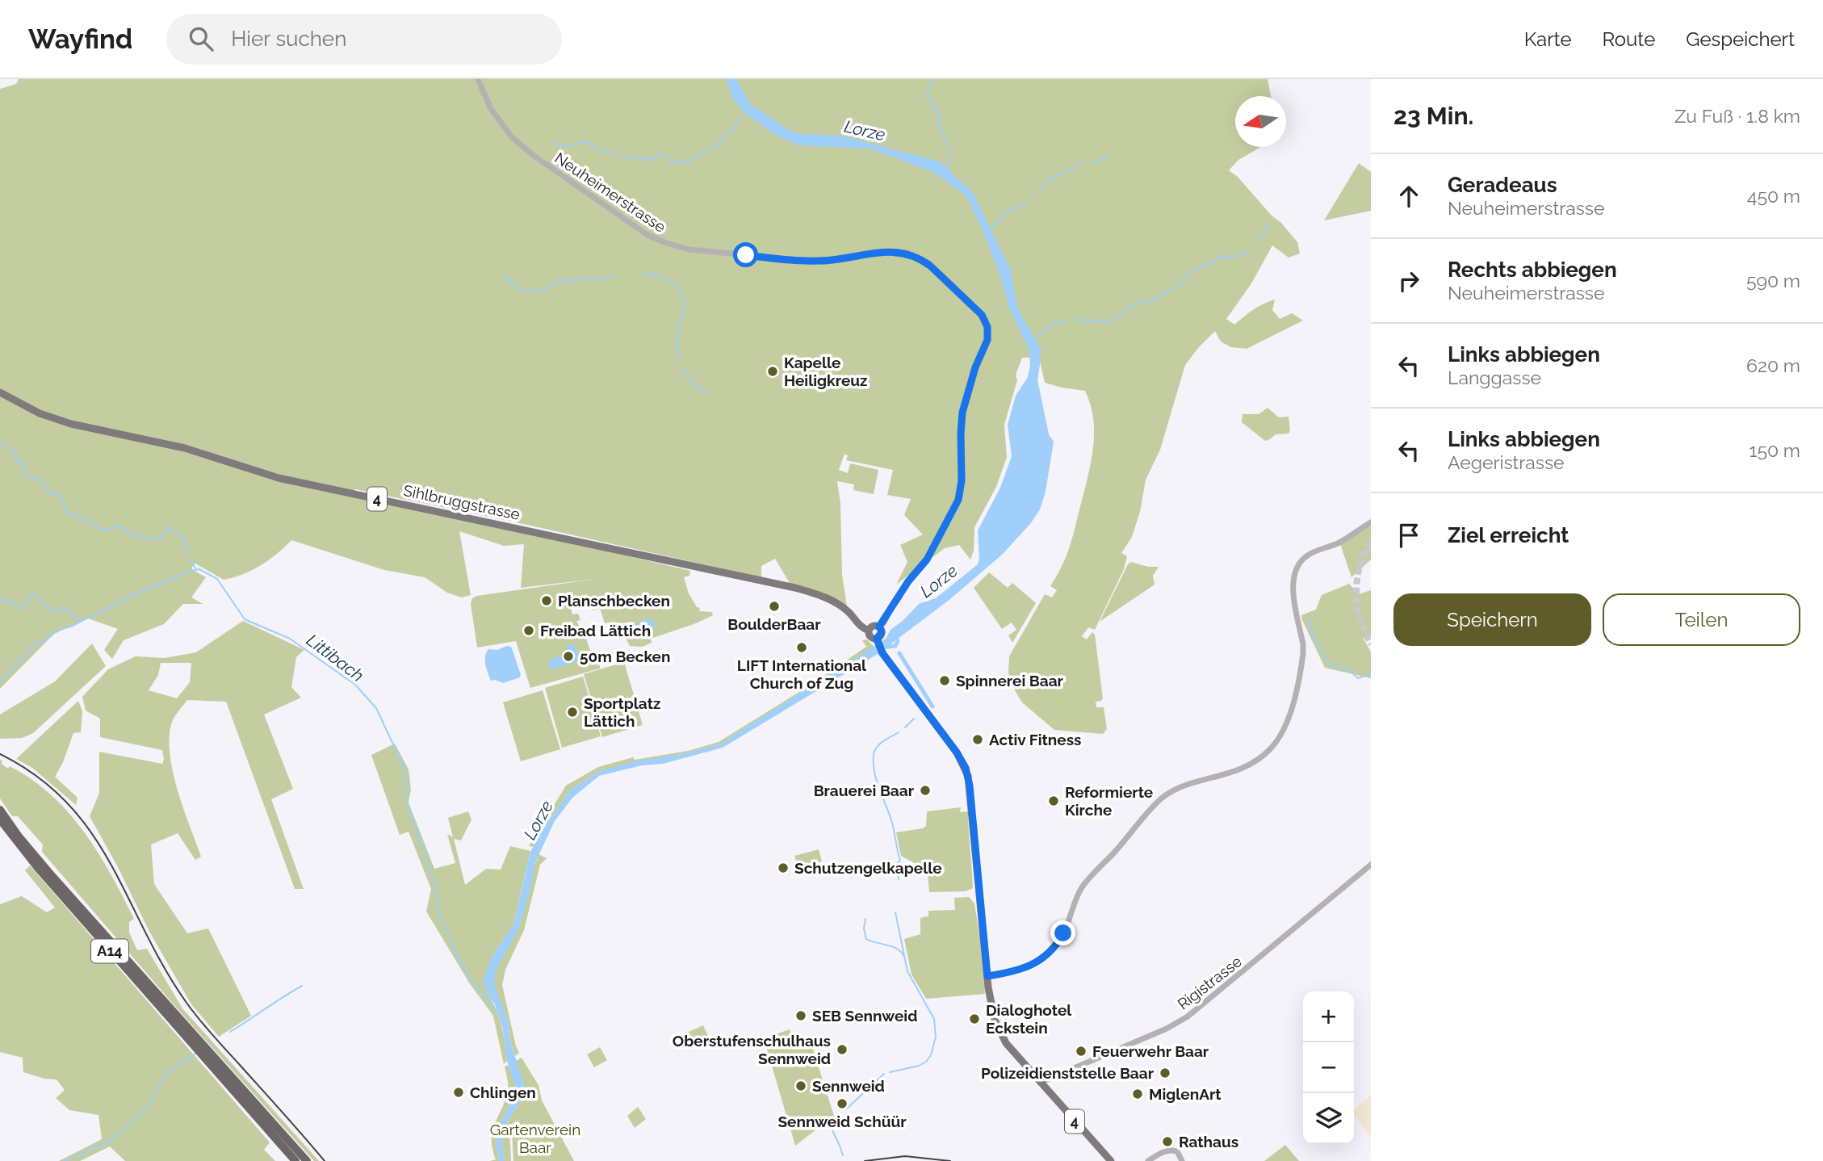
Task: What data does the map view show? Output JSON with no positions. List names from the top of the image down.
{
  "streets": {
    "highway": ["A14"],
    "main road": ["4", "Sihlbruggstrasse"],
    "street": ["Neuheimerstrasse", "Rigistrasse"]
  },
  "crossings": [
    ["Neuheimerstrasse", "Sihlbruggstrasse"],
    ["4", "Sihlbruggstrasse"],
    ["4", "Rigistrasse"]
  ],
  "water": ["Lorze", "Littibach"],
  "parks": ["Gartenverein Baar"],
  "places": [
    "Kapelle Heiligkreuz",
    "Planschbecken",
    "BoulderBaar",
    "Freibad Lättich",
    "LIFT International Church of Zug",
    "50m Becken",
    "Spinnerei Baar",
    "Sportplatz Lättich",
    "Activ Fitness",
    "Brauerei Baar",
    "Reformierte Kirche",
    "Schutzengelkapelle",
    "SEB Sennweid",
    "Dialoghotel Eckstein",
    "Oberstufenschulhaus Sennweid",
    "Feuerwehr Baar",
    "Polizeidienststelle Baar",
    "Sennweid",
    "Chlingen",
    "MiglenArt",
    "Sennweid Schüür",
    "Rathaus"
  ],
  "north": "left",
  "page": {
    "header": "Wayfind",
    "search": "Hier suchen",
    "nav": ["Karte", "Route", "Gespeichert"],
    "heading": ["23 Min.", "Zu Fuß · 1.8 km"],
    "list": [
      ["Geradeaus", "Neuheimerstrasse", "450 m"],
      ["Rechts abbiegen", "Neuheimerstrasse", "590 m"],
      ["Links abbiegen", "Langgasse", "620 m"],
      ["Links abbiegen", "Aegeristrasse", "150 m"],
      "Ziel erreicht"
    ],
    "buttons": ["Speichern", "Teilen"],
    "map_buttons": ["+", "−"]
  }
}
